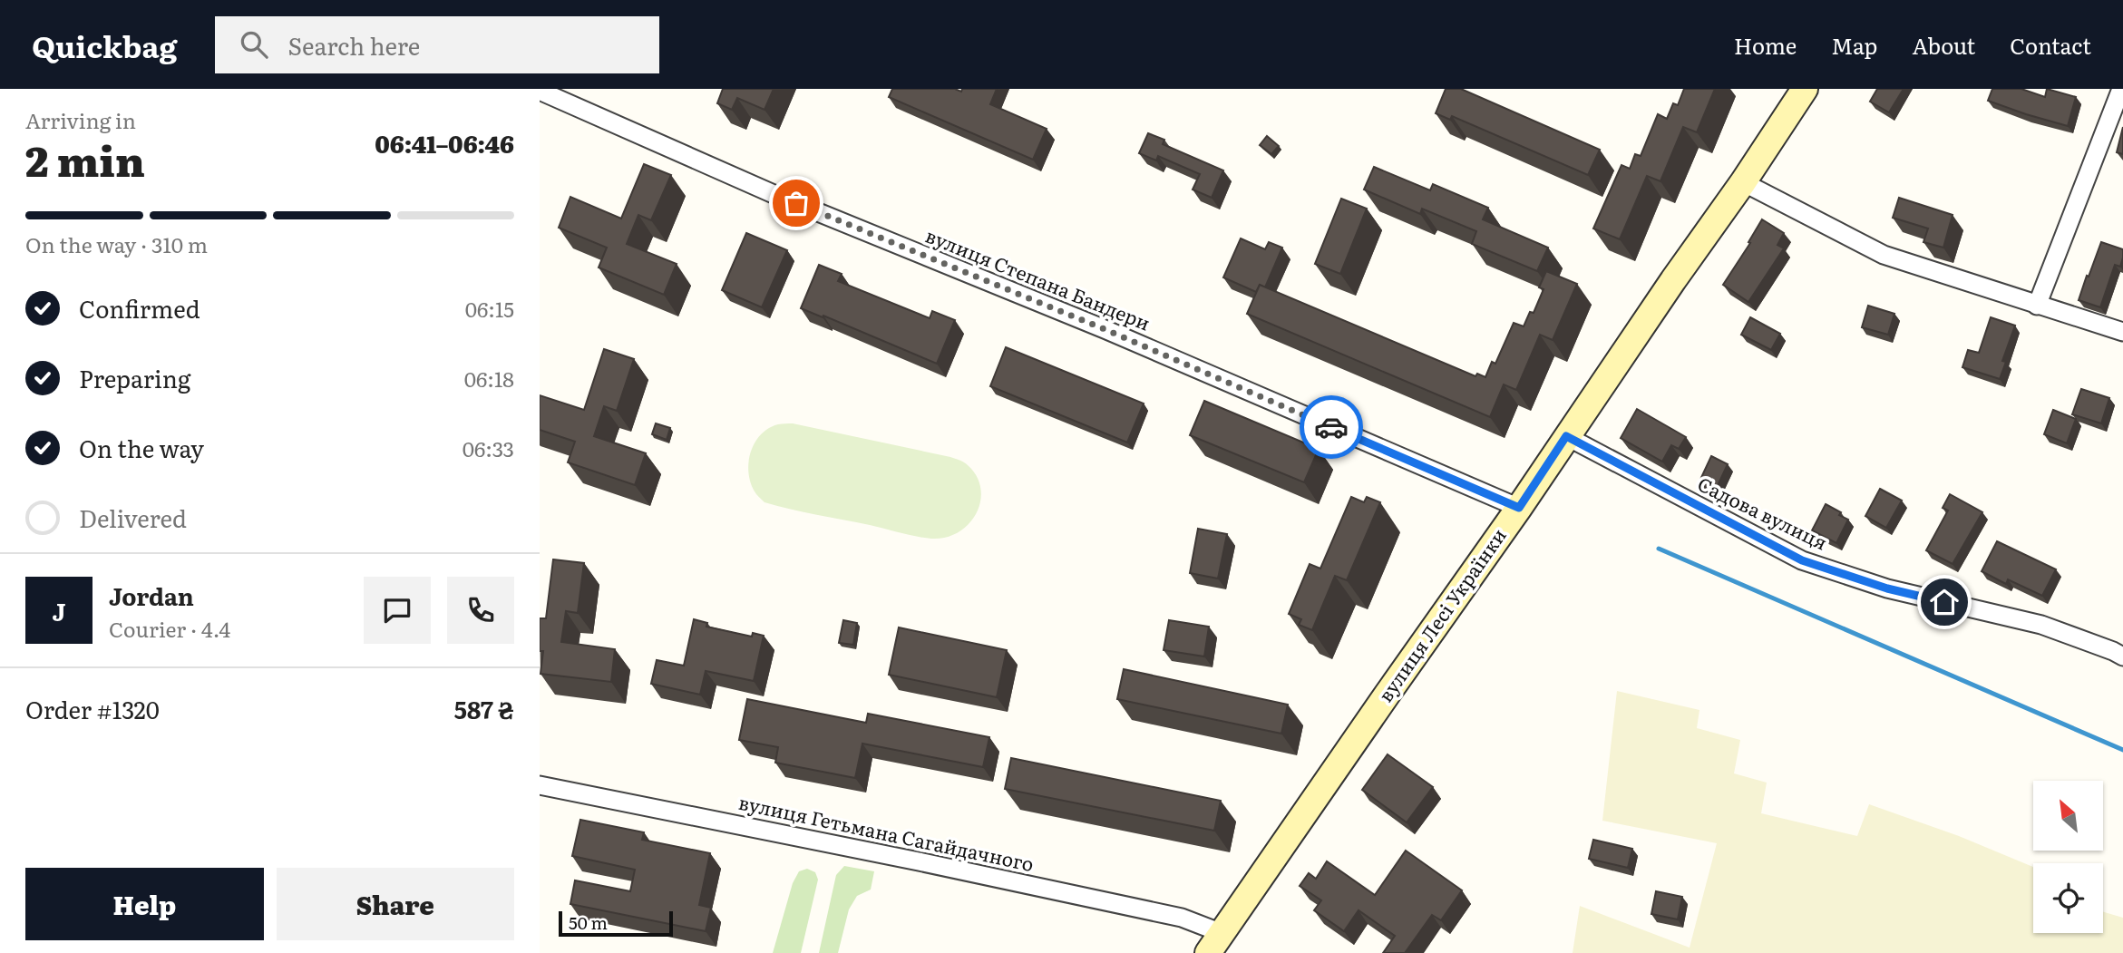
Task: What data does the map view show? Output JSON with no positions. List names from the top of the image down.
{
  "streets": {
    "street": [
      "вулиця Степана Бандери",
      "Садова вулиця",
      "вулиця Лесі Українки",
      "вулиця Гетьмана Сагайдачного"
    ]
  },
  "crossings": [
    ["вулиця Степана Бандери", "вулиця Лесі Українки"],
    ["Садова вулиця", "вулиця Лесі Українки"],
    ["вулиця Лесі Українки", "вулиця Гетьмана Сагайдачного"]
  ],
  "scale_bar": "50 m",
  "north": "top left",
  "page": {
    "header": "Quickbag",
    "search": "Search here",
    "nav": [
      "Home",
      "Map",
      "About",
      "Contact"
    ],
    "heading": ["2 min", "Arriving in", "06:41–06:46"],
    "panel": [
      "Jordan",
      "Courier · 4.4",
      "Order #1320",
      "587 ₴"
    ],
    "bar": "On the way · 310 m",
    "list": [
      ["Confirmed", "06:15"],
      ["Preparing", "06:18"],
      ["On the way", "06:33"],
      "Delivered"
    ],
    "round": "J",
    "buttons": ["Help", "Share"],
    "scale": "50 m"
  }
}
